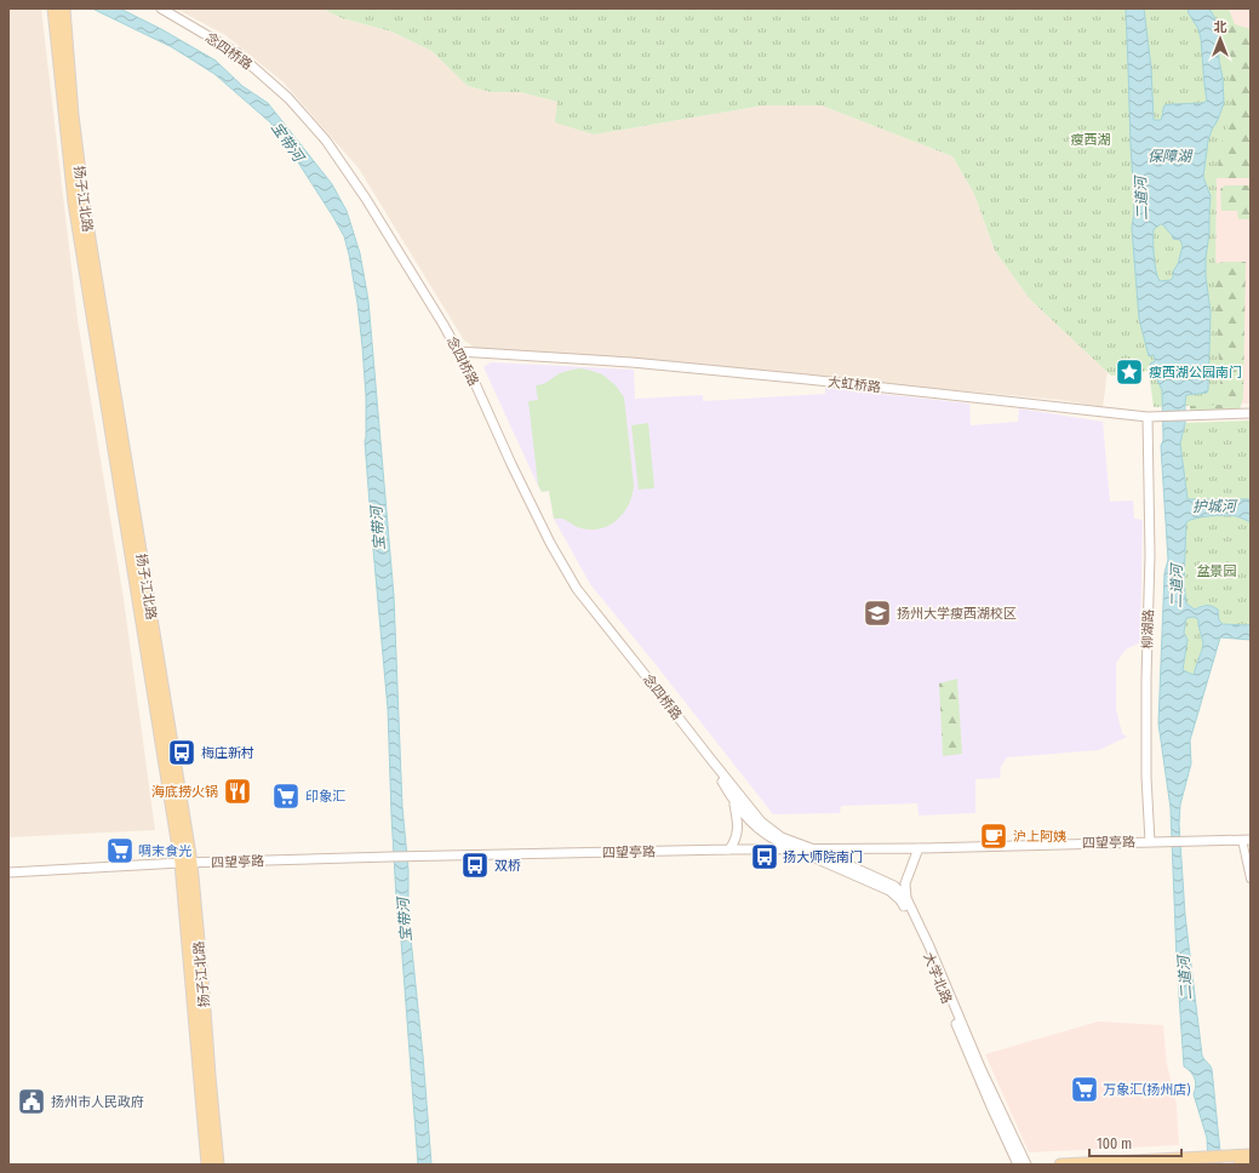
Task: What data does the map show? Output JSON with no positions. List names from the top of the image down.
{
  "streets": {
    "main road": ["扬子江北路"],
    "street": [
      "念四桥路",
      "大虹桥路",
      "柳湖路",
      "四望亭路",
      "大学北路"
    ]
  },
  "crossings": [
    ["念四桥路", "大虹桥路"],
    ["念四桥路", "四望亭路"],
    ["念四桥路", "大学北路"],
    ["扬子江北路", "四望亭路"],
    ["大虹桥路", "柳湖路"],
    ["柳湖路", "四望亭路"],
    ["四望亭路", "大学北路"]
  ],
  "water": [
    "宝带河",
    "保障湖",
    "二道河",
    "护城河"
  ],
  "parks": ["瘦西湖", "盆景园"],
  "places": {
    "place": ["瘦西湖公园南门"],
    "school or university": ["扬州大学瘦西湖校区"],
    "bus stop": ["梅庄新村", "扬大师院南门", "双桥"],
    "restaurant": ["海底捞火锅"],
    "supermarket": ["印象汇", "啁末食光", "万象汇(扬州店)"],
    "cafe": ["沪上阿姨"],
    "public building": ["扬州市人民政府"]
  },
  "scale_bar": "100 m",
  "north": "top"
}
